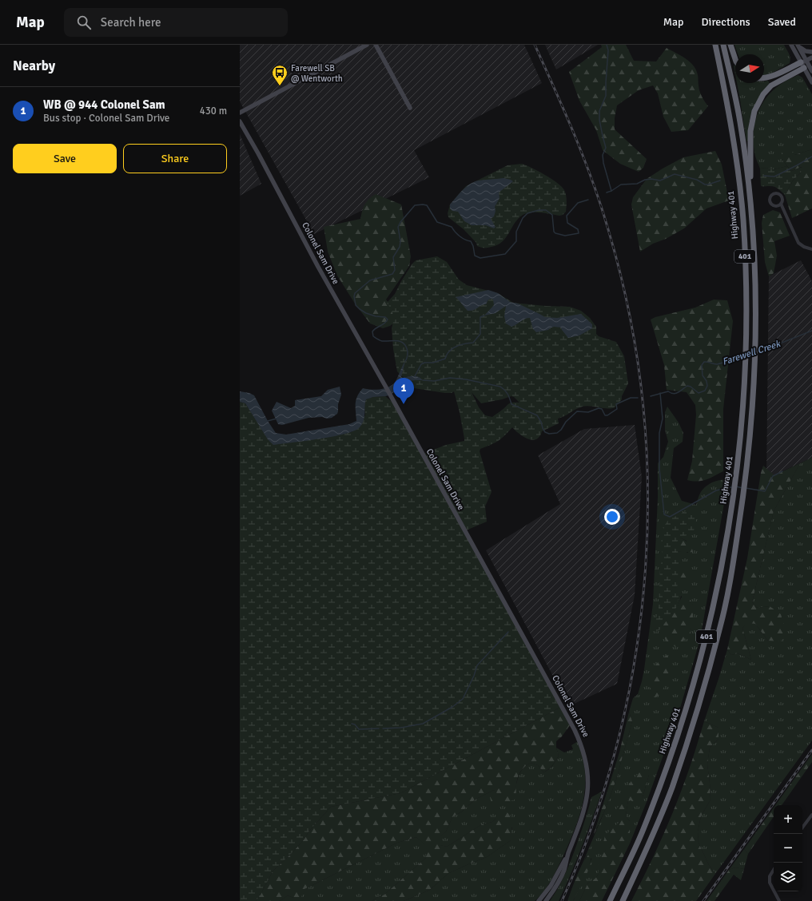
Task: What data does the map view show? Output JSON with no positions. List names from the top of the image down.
{
  "streets": {
    "highway": ["Highway 401", "401"],
    "street": ["Colonel Sam Drive"]
  },
  "water": ["Farewell Creek"],
  "places": {
    "bus stop": ["Farewell SB @ Wentworth"]
  },
  "north": "right",
  "page": {
    "header": "Map",
    "search": "Search here",
    "nav": ["Map", "Directions", "Saved"],
    "heading": "Nearby",
    "list": [
      {
        "mark": "1",
        "name": "WB @ 944 Colonel Sam",
        "note": "Bus stop · Colonel Sam Drive",
        "value": "430 m"
      }
    ],
    "buttons": ["Save", "Share"],
    "pins": "1",
    "map_buttons": ["+", "−"]
  }
}
